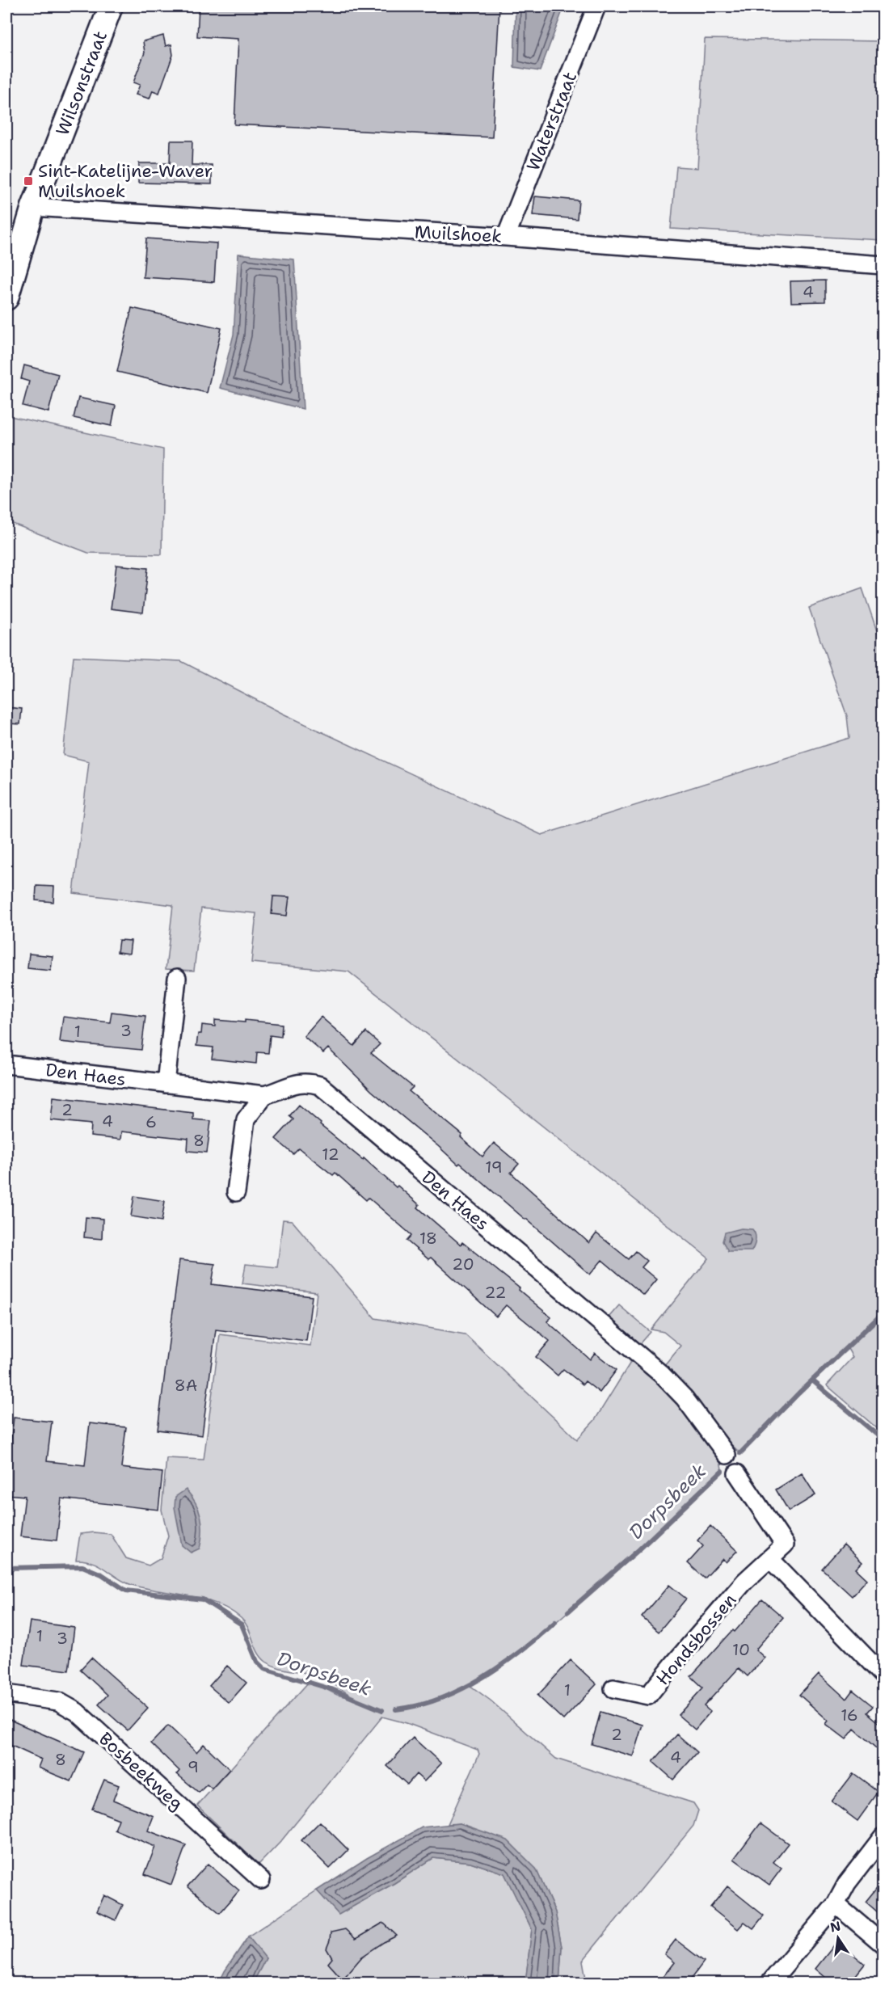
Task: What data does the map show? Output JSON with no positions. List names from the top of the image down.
{
  "streets": {
    "street": [
      "Wilsonstraat",
      "Waterstraat",
      "Muilshoek",
      "Den Haes",
      "Hondsbossen",
      "Bosbeekweg"
    ]
  },
  "crossings": [
    ["Wilsonstraat", "Muilshoek"],
    ["Waterstraat", "Muilshoek"]
  ],
  "water": ["Dorpsbeek"],
  "places": {
    "transit": ["Sint-Katelijne-Waver Muilshoek"]
  },
  "house_numbers": [
    "4",
    "3",
    "1",
    "2",
    "4",
    "6",
    "8",
    "12",
    "19",
    "18",
    "20",
    "22",
    "8A",
    "1",
    "3",
    "10",
    "1",
    "16",
    "2",
    "4",
    "8",
    "9"
  ],
  "north": "top"
}
